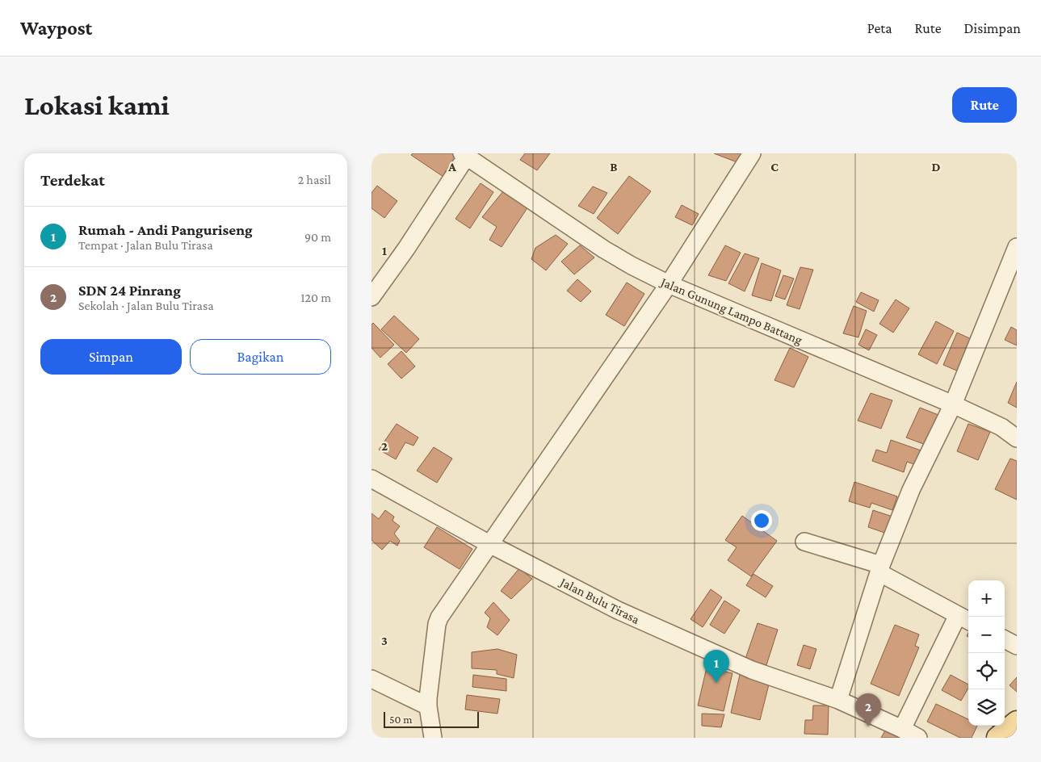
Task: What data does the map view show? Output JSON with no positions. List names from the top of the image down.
{
  "streets": {
    "street": ["Jalan Gunung Lampo Battang", "Jalan Bulu Tirasa"]
  },
  "scale_bar": "50 m",
  "page": {
    "header": "Waypost",
    "nav": ["Peta", "Rute", "Disimpan"],
    "buttons": [
      "Rute",
      ["Simpan", "Bagikan"]
    ],
    "title": "Lokasi kami",
    "heading": ["Terdekat", "2 hasil"],
    "list": [
      {
        "mark": "1",
        "name": "Rumah - Andi Panguriseng",
        "note": "Tempat · Jalan Bulu Tirasa",
        "value": "90 m"
      },
      {
        "mark": "2",
        "name": "SDN 24 Pinrang",
        "note": "Sekolah · Jalan Bulu Tirasa",
        "value": "120 m"
      }
    ],
    "map_buttons": ["+", "−"],
    "pins": ["1", "2"],
    "scale": "50 m"
  },
  "grid": {
    "columns": [
      "A",
      "B",
      "C",
      "D"
    ],
    "rows": ["1", "2", "3"]
  }
}
